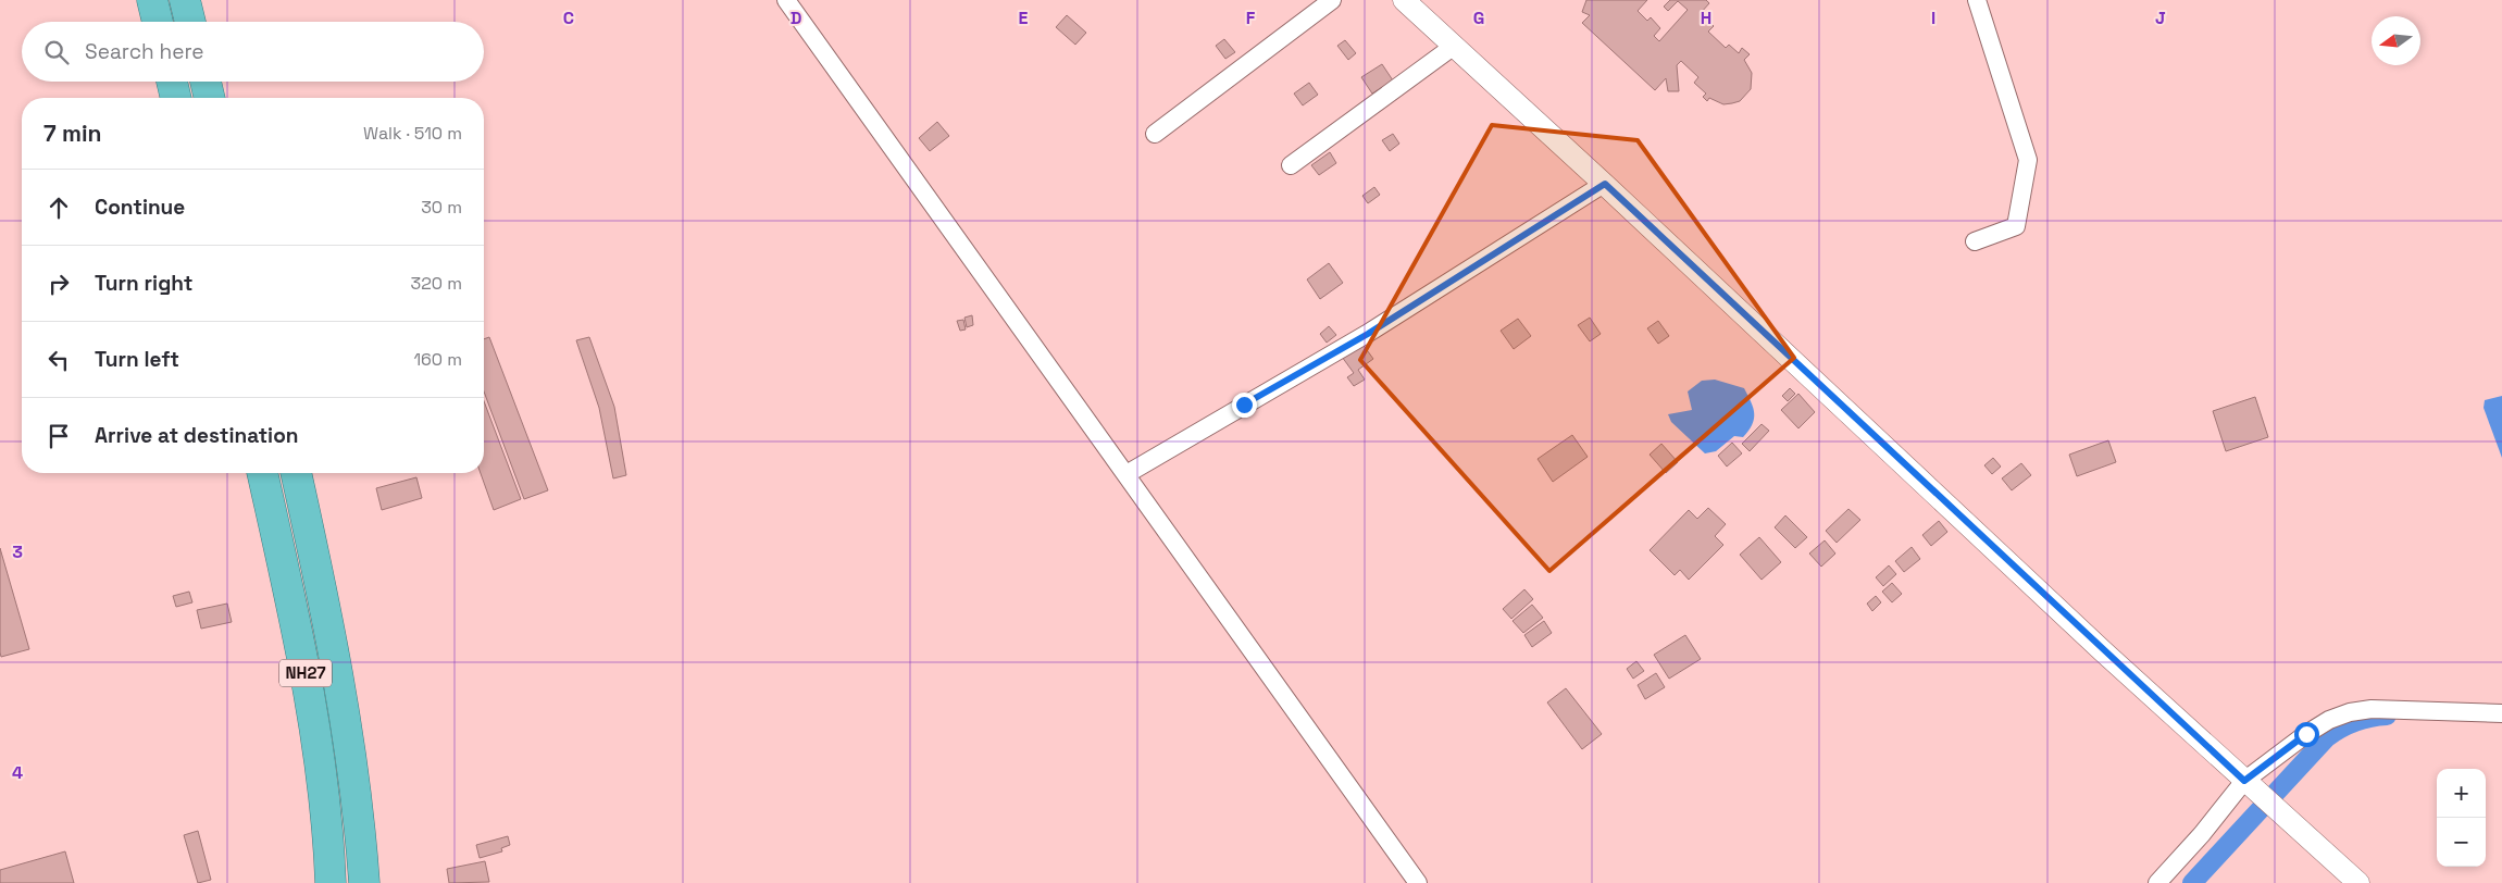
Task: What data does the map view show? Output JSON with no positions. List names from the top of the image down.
{
  "streets": {
    "highway": ["NH27"]
  },
  "north": "left",
  "page": {
    "search": "Search here",
    "heading": ["7 min", "Walk · 510 m"],
    "list": [
      ["Continue", "30 m"],
      ["Turn right", "320 m"],
      ["Turn left", "160 m"],
      "Arrive at destination"
    ],
    "map_buttons": ["+", "−"]
  },
  "grid": {
    "columns": [
      "C",
      "D",
      "E",
      "F",
      "G",
      "H",
      "I",
      "J"
    ],
    "rows": ["3", "4"]
  }
}
